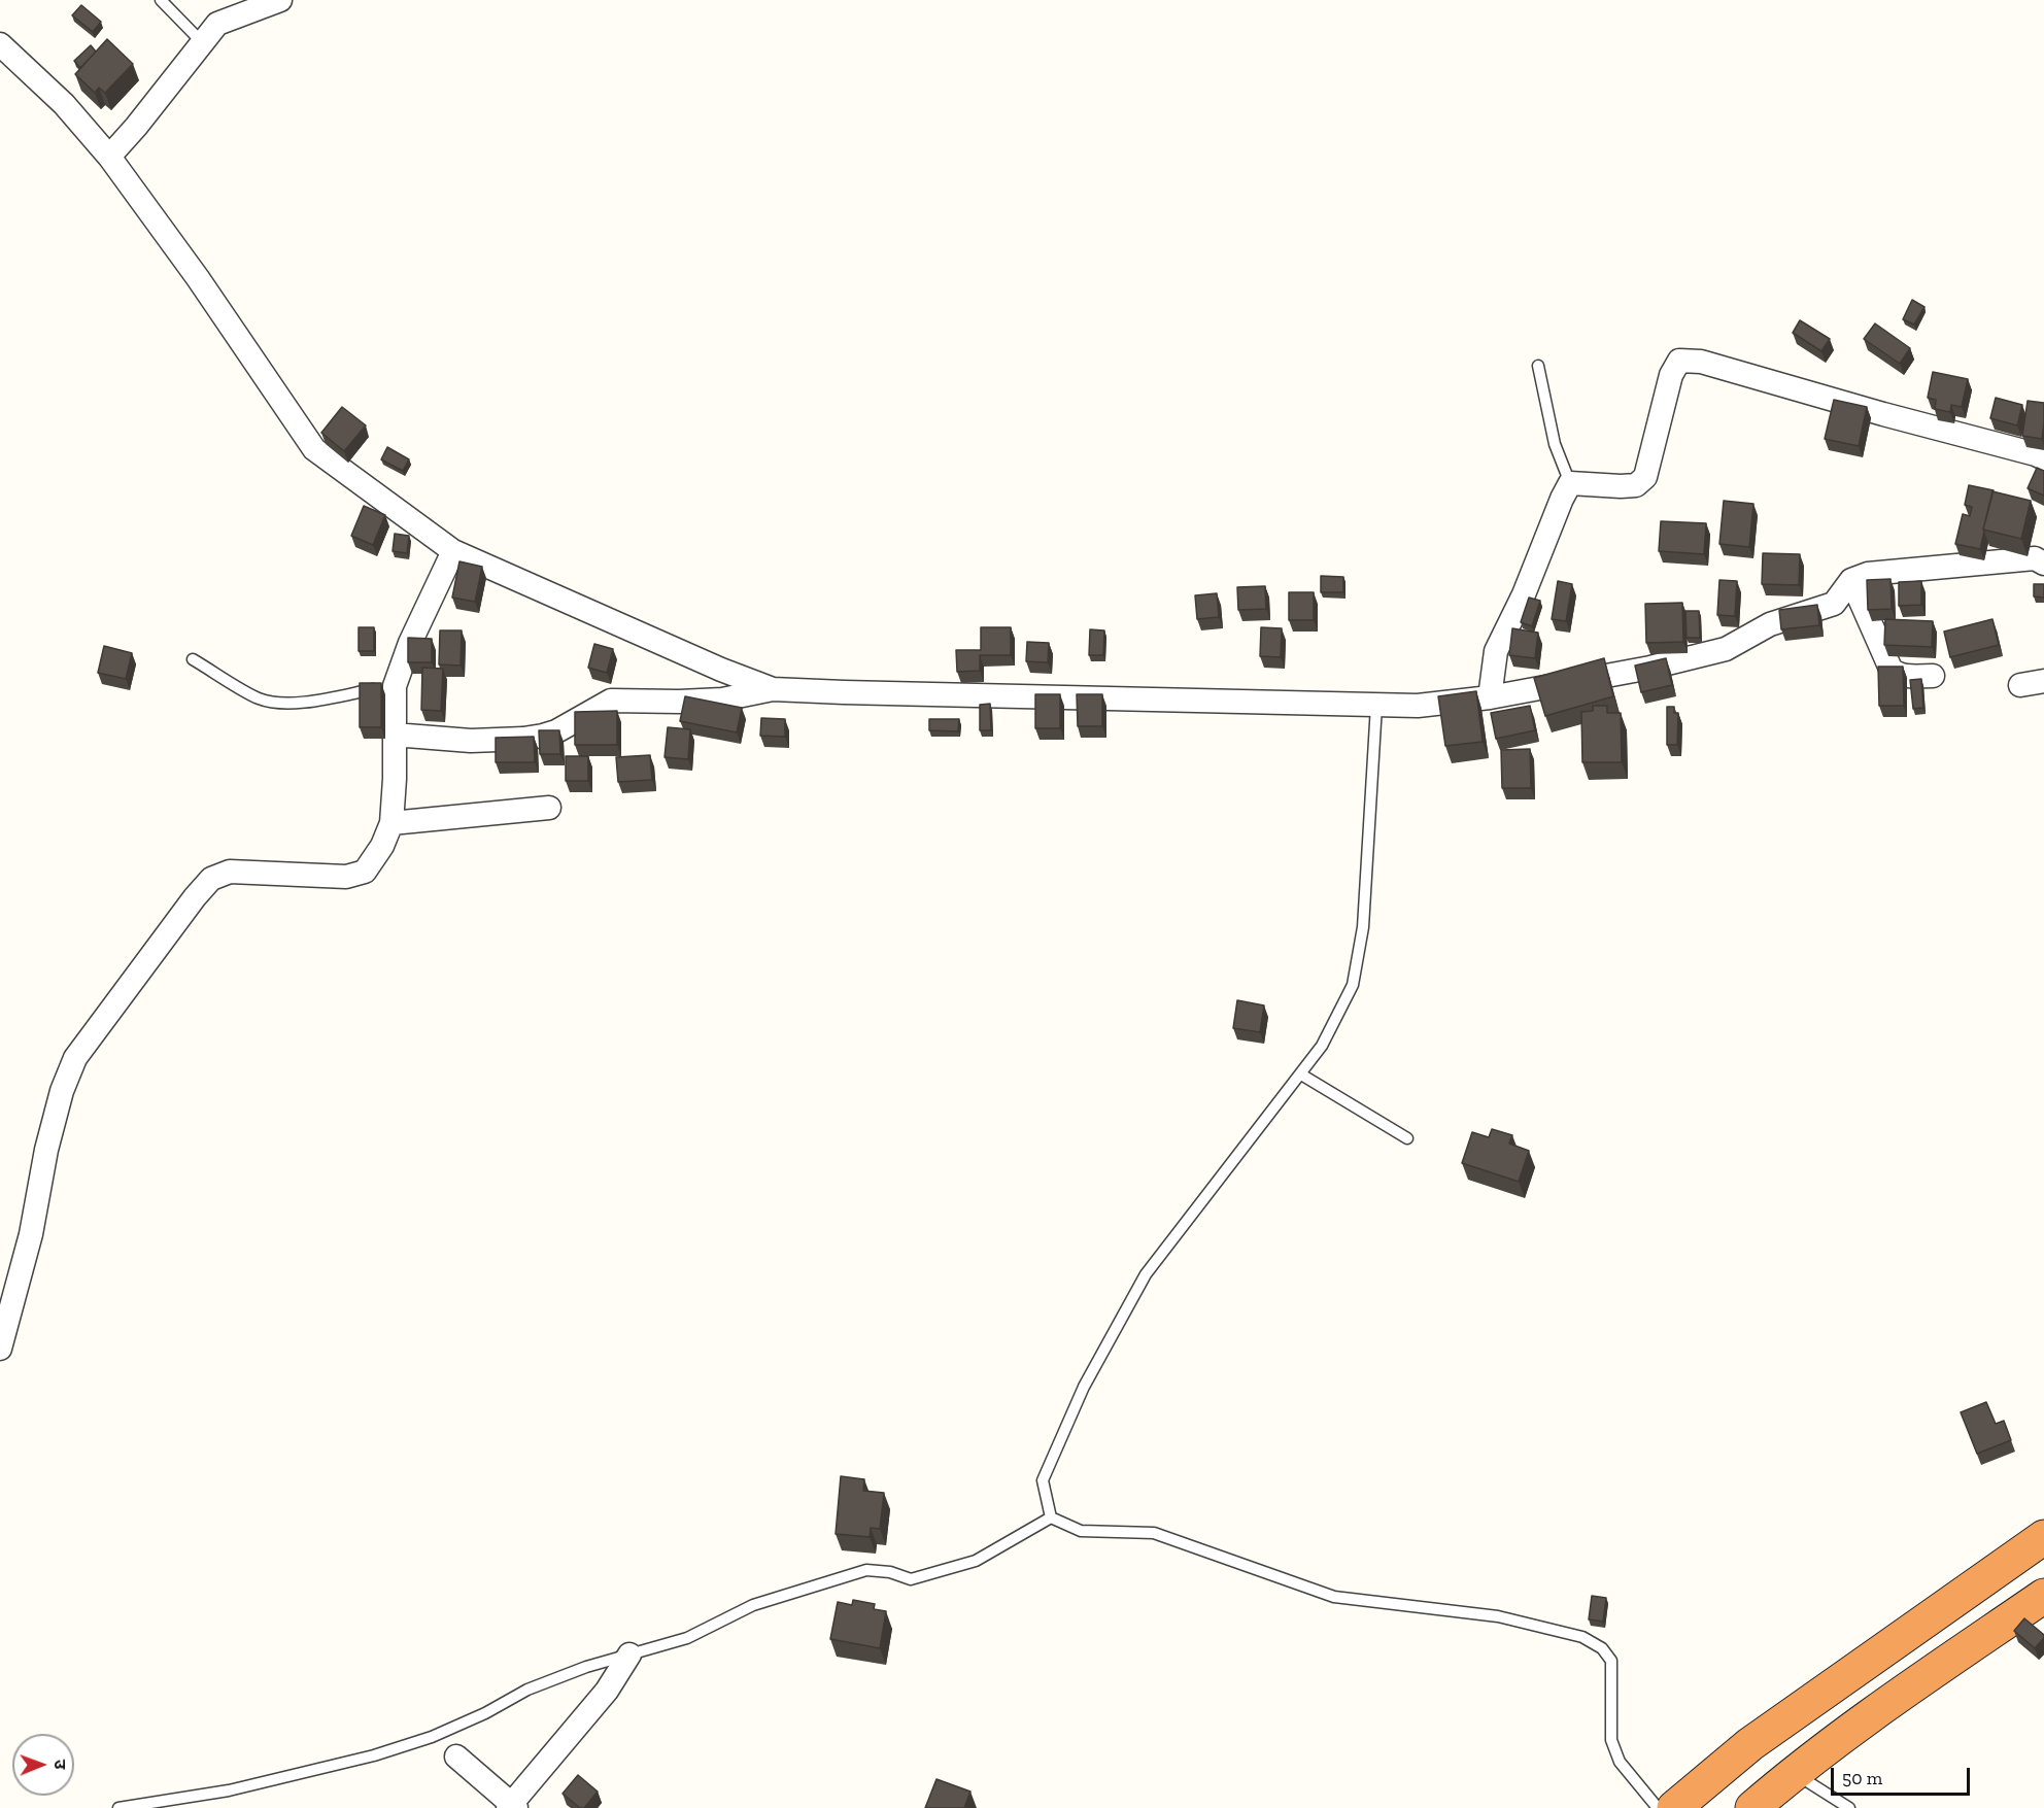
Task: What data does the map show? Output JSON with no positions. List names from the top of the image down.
{
  "scale_bar": "50 m",
  "north": "right"
}
